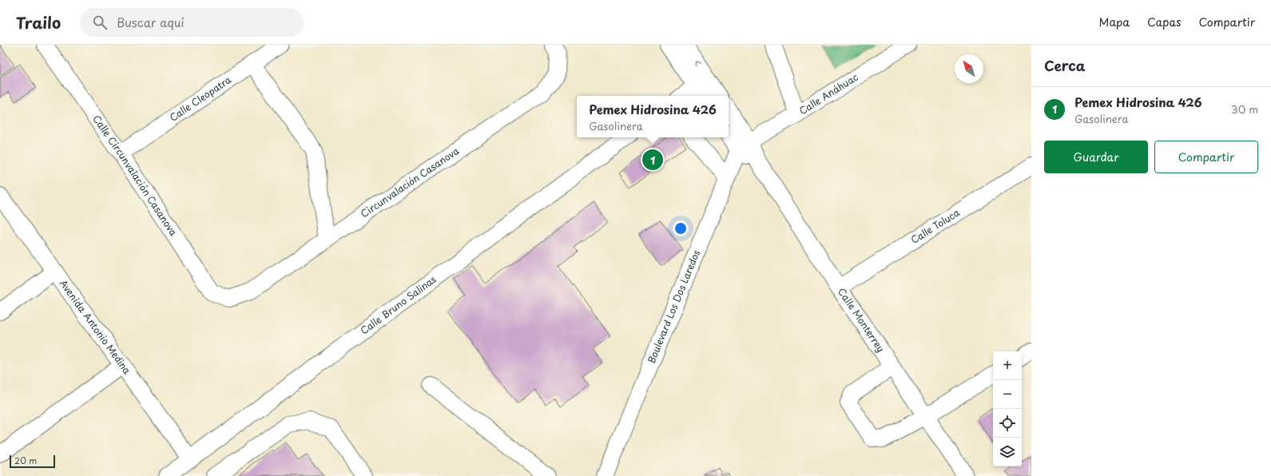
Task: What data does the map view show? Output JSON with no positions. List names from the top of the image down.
{
  "streets": {
    "street": [
      "Calle Anáhuac",
      "Calle Cleopatra",
      "Calle Circunvalación Casanova",
      "Circunvalación Casanova",
      "Calle Toluca",
      "Calle Bruno Salinas",
      "Boulevard Los Dos Laredos",
      "Calle Monterrey",
      "Avenida Antonio Medina"
    ]
  },
  "crossings": [
    ["Calle Anáhuac", "Boulevard Los Dos Laredos"],
    ["Calle Anáhuac", "Calle Monterrey"],
    ["Calle Cleopatra", "Calle Circunvalación Casanova"],
    ["Calle Circunvalación Casanova", "Circunvalación Casanova"],
    ["Calle Toluca", "Calle Monterrey"],
    ["Calle Bruno Salinas", "Avenida Antonio Medina"],
    ["Boulevard Los Dos Laredos", "Calle Monterrey"]
  ],
  "scale_bar": "20 m",
  "north": "top left",
  "page": {
    "header": "Trailo",
    "search": "Buscar aquí",
    "nav": ["Mapa", "Capas", "Compartir"],
    "heading": "Cerca",
    "list": [
      {
        "mark": "1",
        "name": "Pemex Hidrosina 426",
        "note": "Gasolinera",
        "value": "30 m"
      }
    ],
    "popup": ["Pemex Hidrosina 426", "Gasolinera"],
    "buttons": ["Guardar", "Compartir"],
    "pins": "1",
    "map_buttons": ["+", "−"],
    "scale": "20 m"
  }
}
